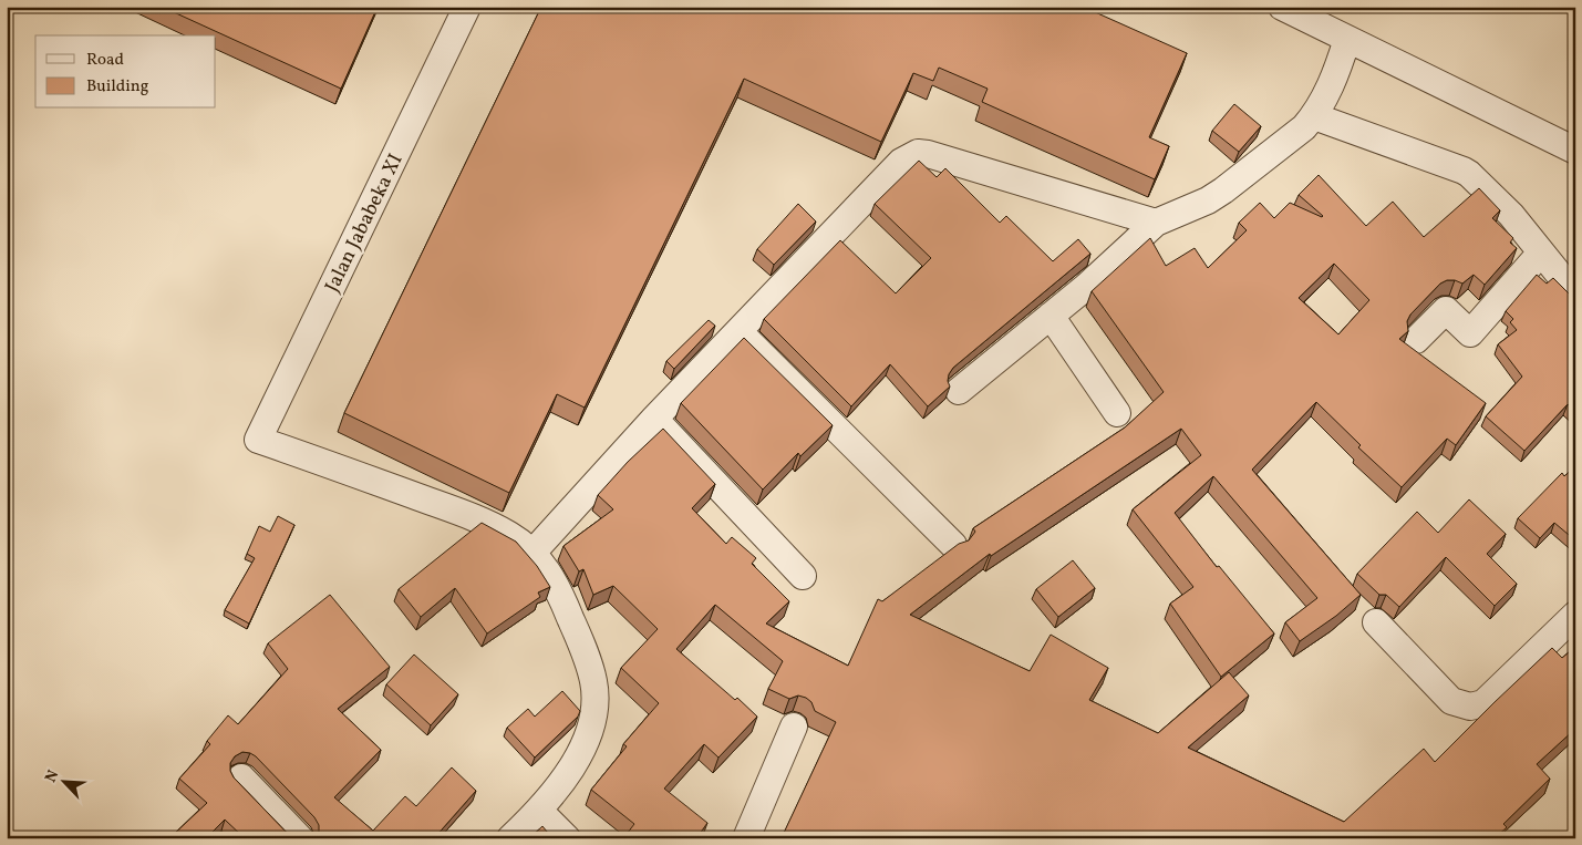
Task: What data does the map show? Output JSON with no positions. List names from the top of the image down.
{
  "streets": {
    "street": ["Jalan Jababeka XI"]
  },
  "legend": ["Road", "Building"],
  "north": "top left"
}
